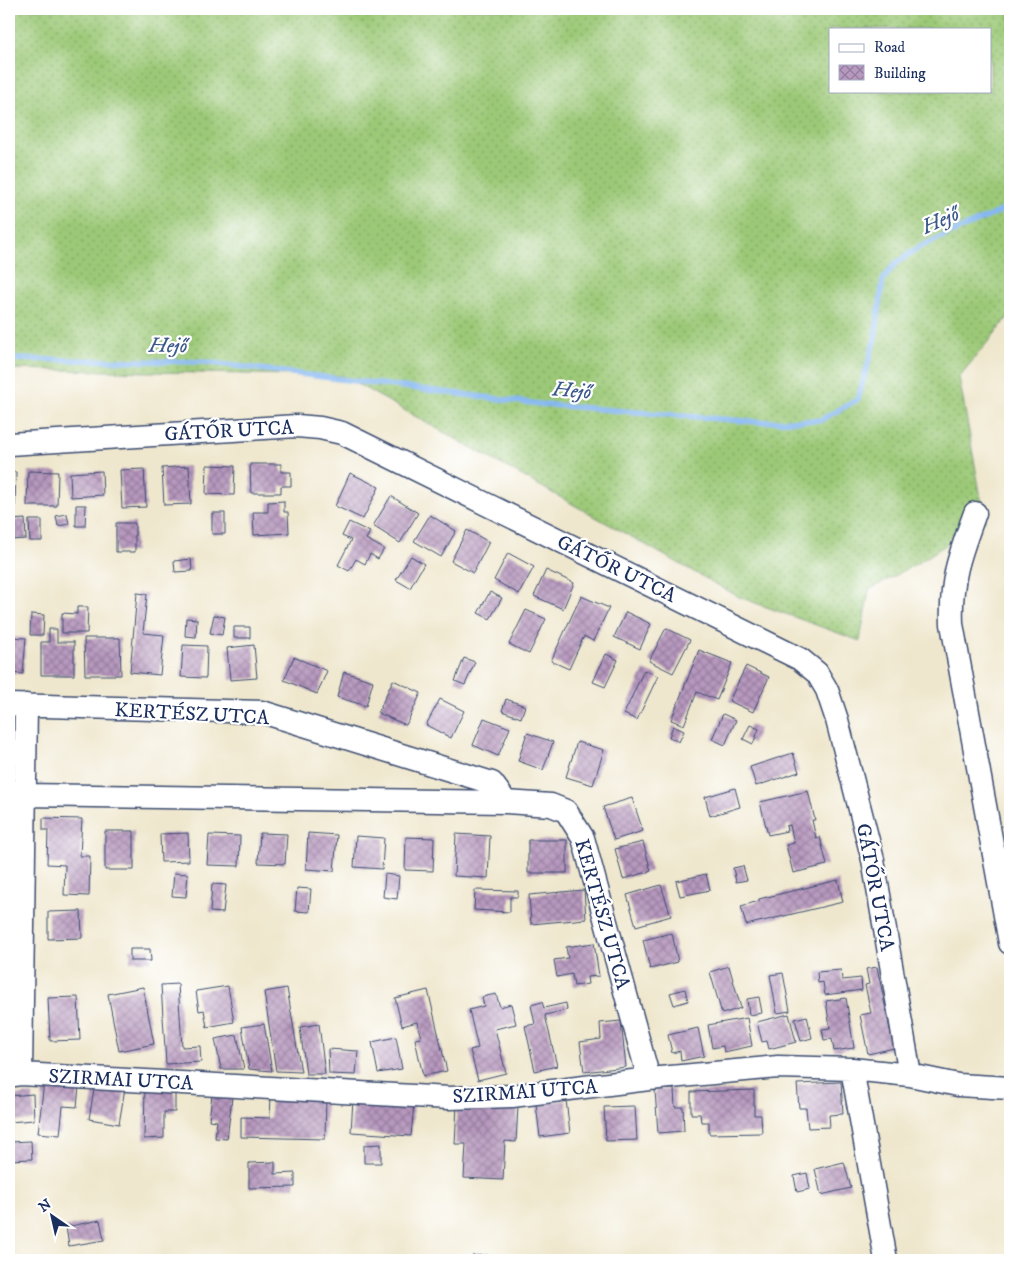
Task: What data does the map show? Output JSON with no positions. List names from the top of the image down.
{
  "streets": {
    "street": ["GÁTŐR UTCA", "KERTÉSZ UTCA", "SZIRMAI UTCA"]
  },
  "crossings": [
    ["GÁTŐR UTCA", "SZIRMAI UTCA"],
    ["KERTÉSZ UTCA", "SZIRMAI UTCA"]
  ],
  "water": ["Hejő"],
  "legend": ["Road", "Building"],
  "north": "top left"
}
